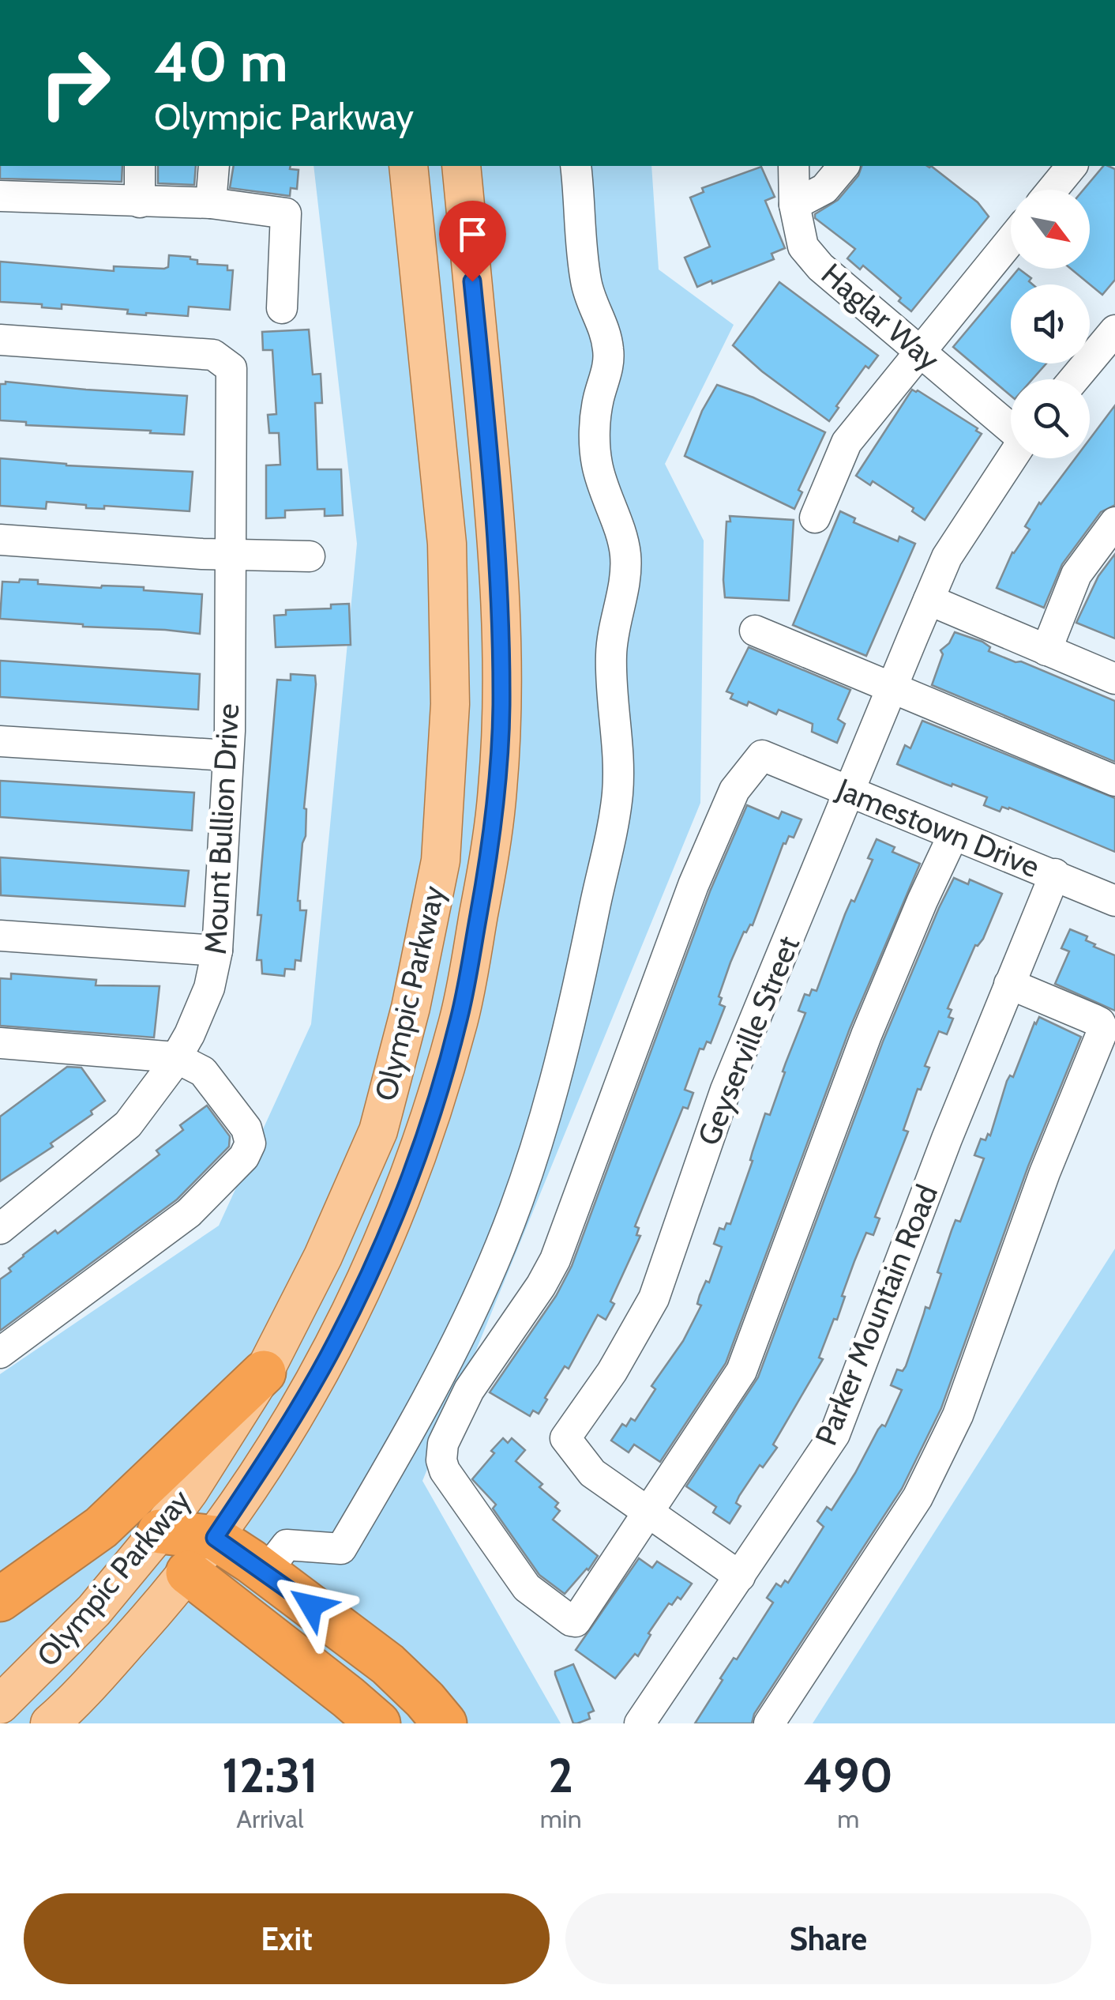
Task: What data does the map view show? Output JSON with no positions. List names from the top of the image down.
{
  "streets": {
    "main road": ["Olympic Parkway"],
    "street": [
      "Haglar Way",
      "Jamestown Drive",
      "Mount Bullion Drive",
      "Geyserville Street",
      "Parker Mountain Road"
    ]
  },
  "crossings": [
    ["Jamestown Drive", "Geyserville Street"],
    ["Jamestown Drive", "Parker Mountain Road"],
    ["Geyserville Street", "Parker Mountain Road"]
  ],
  "north": "bottom right",
  "page": {
    "turn": ["40 m", "Olympic Parkway"],
    "eta": [
      "12:31",
      "Arrival",
      "2",
      "min",
      "490",
      "m"
    ],
    "buttons": ["Exit", "Share"]
  }
}
